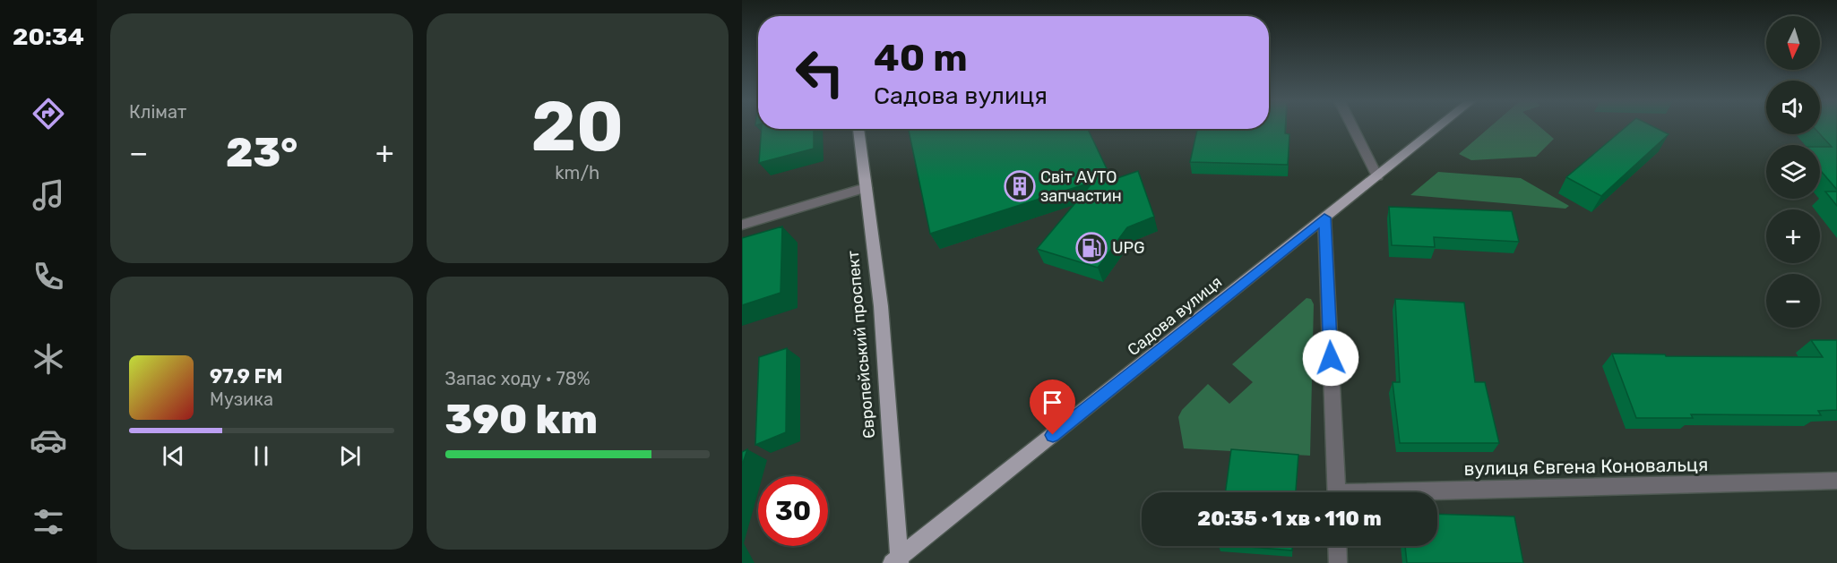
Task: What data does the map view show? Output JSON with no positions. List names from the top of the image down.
{
  "streets": {
    "main road": ["Садова вулиця", "Європейський проспект"],
    "street": ["вулиця Євгена Коновальця"]
  },
  "crossings": [
    ["Садова вулиця", "Європейський проспект"]
  ],
  "places": {
    "building": ["Світ AVTO запчастин"],
    "fuel station": ["UPG"]
  },
  "north": "bottom",
  "page": {
    "tabs": "20:34",
    "tile": [
      "Клімат",
      ["20", "km/h"],
      ["Запас ходу · 78%", "390 km"]
    ],
    "map_buttons": ["+", "−"],
    "turn": ["40 m", "Садова вулиця"],
    "heat": ["−", "23°", "+"],
    "song": ["97.9 FM", "Музика"],
    "limit": "30",
    "trip": "20:35 · 1 хв · 110 m"
  }
}
